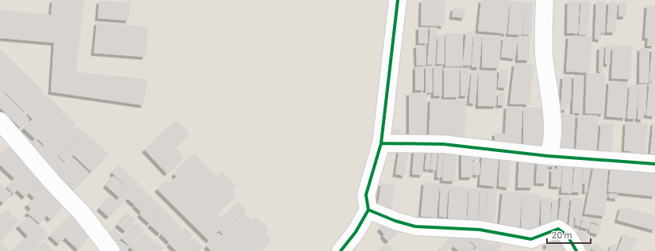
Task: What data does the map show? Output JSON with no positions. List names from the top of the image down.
{
  "scale_bar": "20 m"
}
